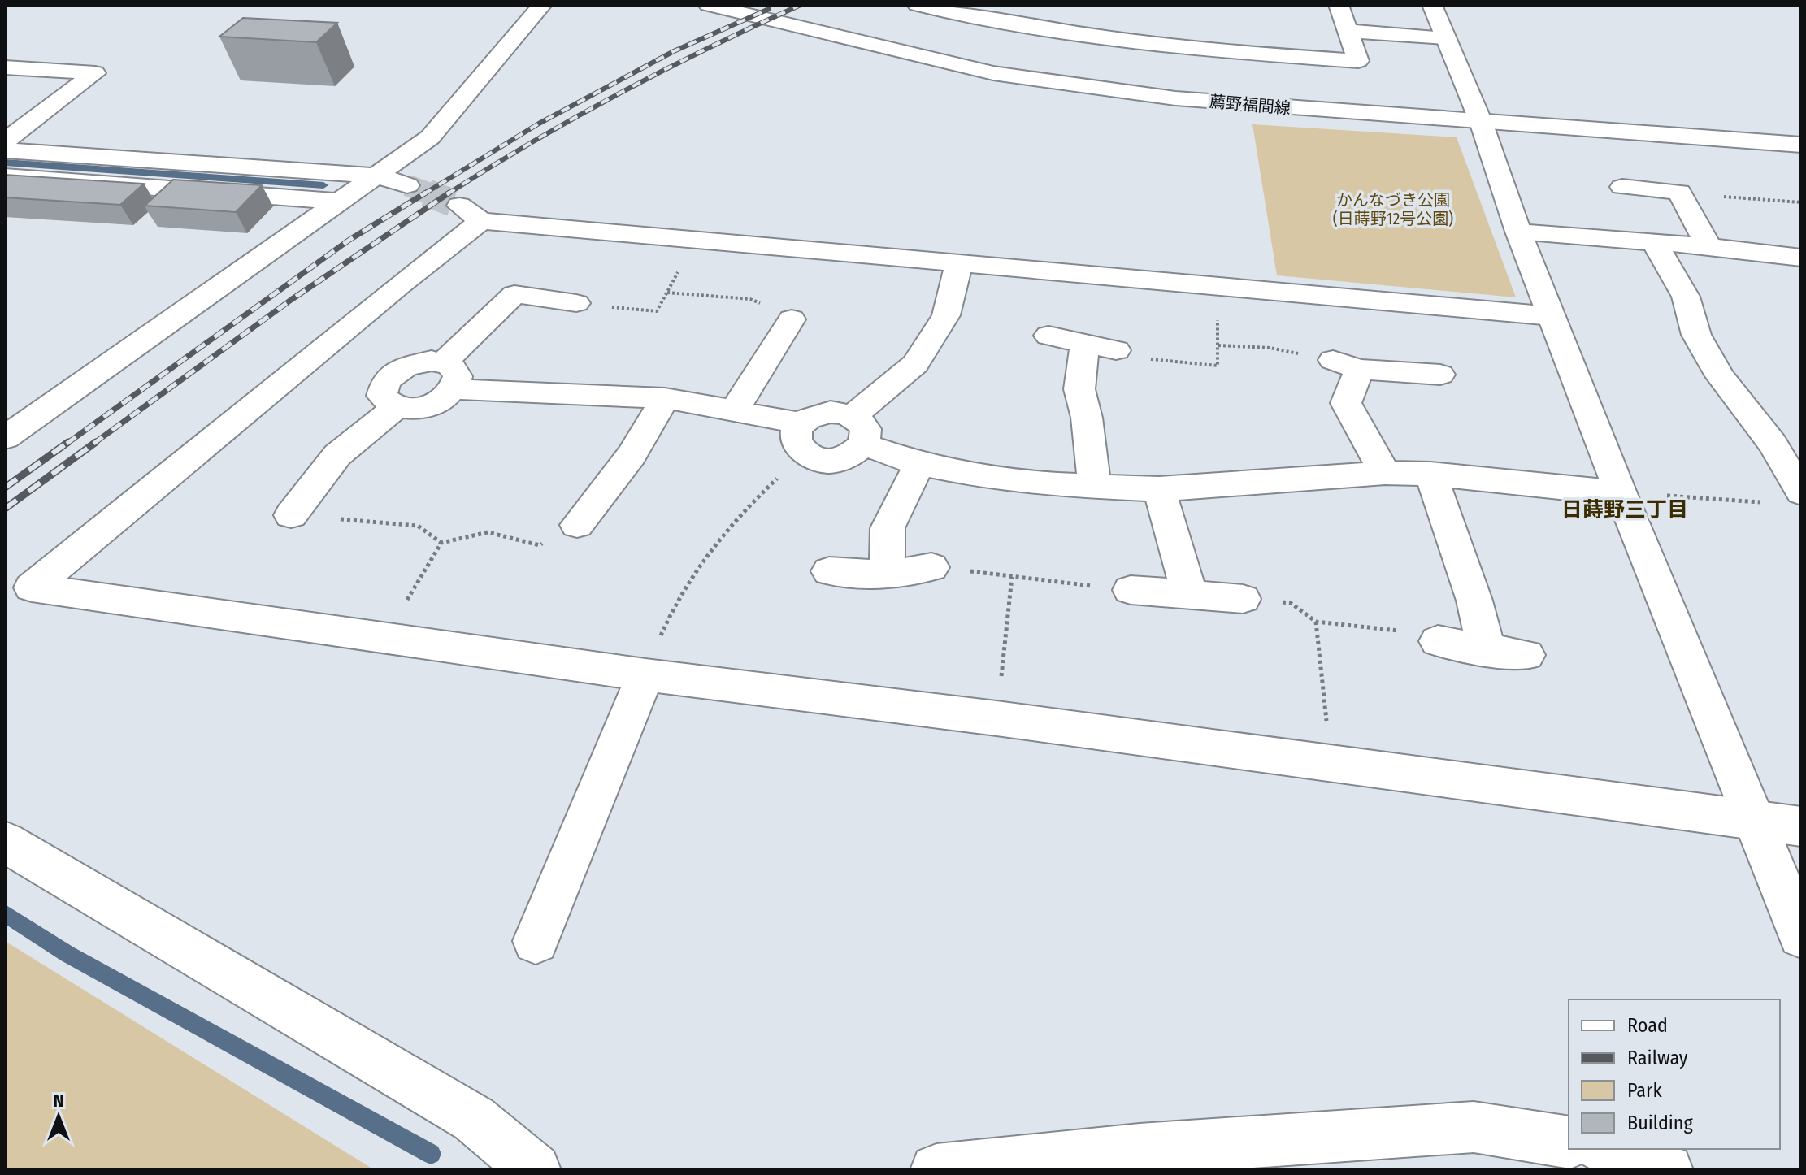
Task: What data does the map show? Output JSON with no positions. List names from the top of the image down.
{
  "streets": {
    "street": ["薦野福間線"]
  },
  "districts": ["日蒔野三丁目"],
  "parks": ["かんなづき公園 (日蒔野12号公園)"],
  "legend": [
    "Road",
    "Railway",
    "Park",
    "Building"
  ],
  "north": "top"
}
